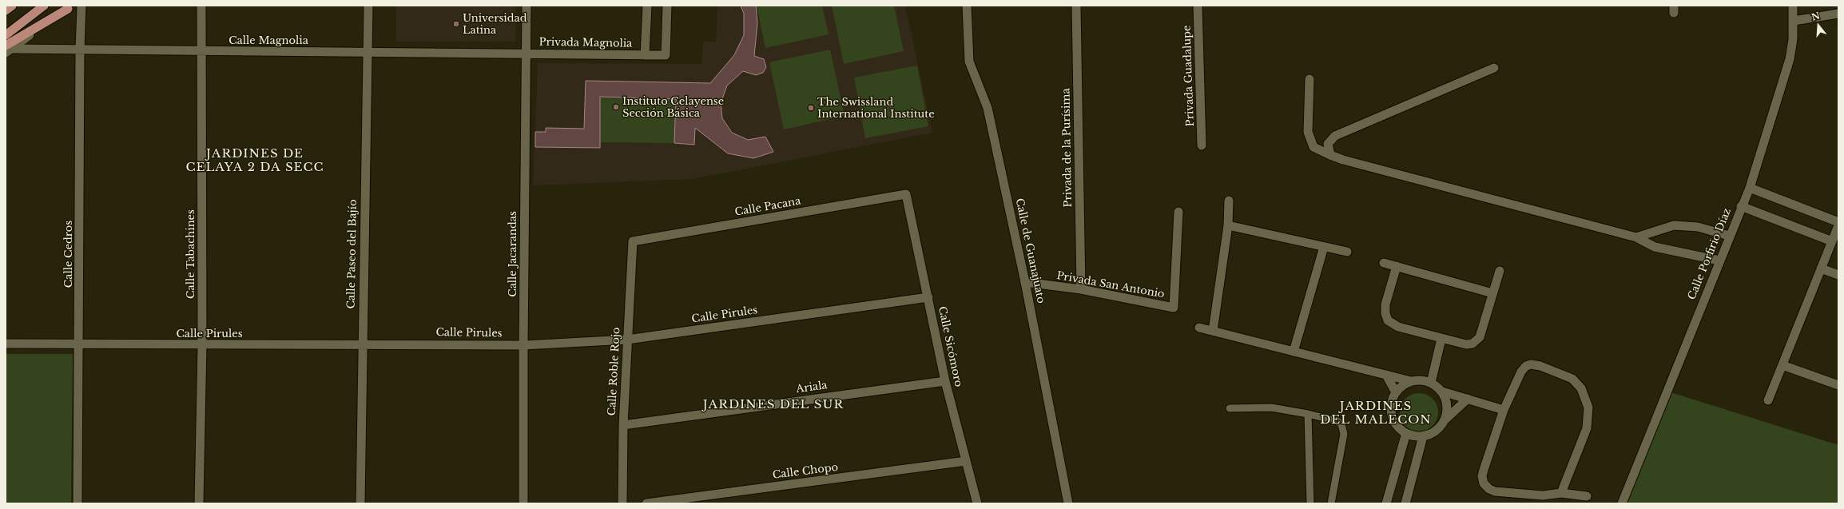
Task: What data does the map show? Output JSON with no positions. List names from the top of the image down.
{
  "streets": {
    "street": [
      "Calle Magnolia",
      "Privada Magnolia",
      "Privada Guadalupe",
      "Privada de la Purísima",
      "Calle Pacana",
      "Calle de Guanajuato",
      "Calle Cedros",
      "Calle Tabachines",
      "Calle Paseo del Bajío",
      "Calle Jacarandas",
      "Calle Porfirio Díaz",
      "Privada San Antonio",
      "Calle Pirules",
      "Calle Sicómoro",
      "Calle Roble Rojo",
      "Ariala",
      "Calle Chopo"
    ]
  },
  "crossings": [
    ["Calle Magnolia", "Privada Magnolia"],
    ["Calle Magnolia", "Calle Cedros"],
    ["Calle Magnolia", "Calle Tabachines"],
    ["Calle Magnolia", "Calle Paseo del Bajío"],
    ["Calle Magnolia", "Calle Jacarandas"],
    ["Privada Magnolia", "Calle Jacarandas"],
    ["Privada de la Purísima", "Privada San Antonio"],
    ["Calle Pacana", "Calle Sicómoro"],
    ["Calle Pacana", "Calle Roble Rojo"],
    ["Calle de Guanajuato", "Privada San Antonio"],
    ["Calle Cedros", "Calle Pirules"],
    ["Calle Tabachines", "Calle Pirules"],
    ["Calle Paseo del Bajío", "Calle Pirules"],
    ["Calle Jacarandas", "Calle Pirules"],
    ["Calle Pirules", "Calle Sicómoro"],
    ["Calle Pirules", "Calle Roble Rojo"],
    ["Calle Sicómoro", "Ariala"],
    ["Calle Sicómoro", "Calle Chopo"],
    ["Calle Roble Rojo", "Ariala"]
  ],
  "districts": ["JARDINES DE CELAYA 2 DA SECC", "JARDINES DEL SUR", "JARDINES DEL MALECON"],
  "places": ["Universidad Latina", "Instituto Celayense Sección Básica", "The Swissland International Institute"],
  "north": "top"
}
